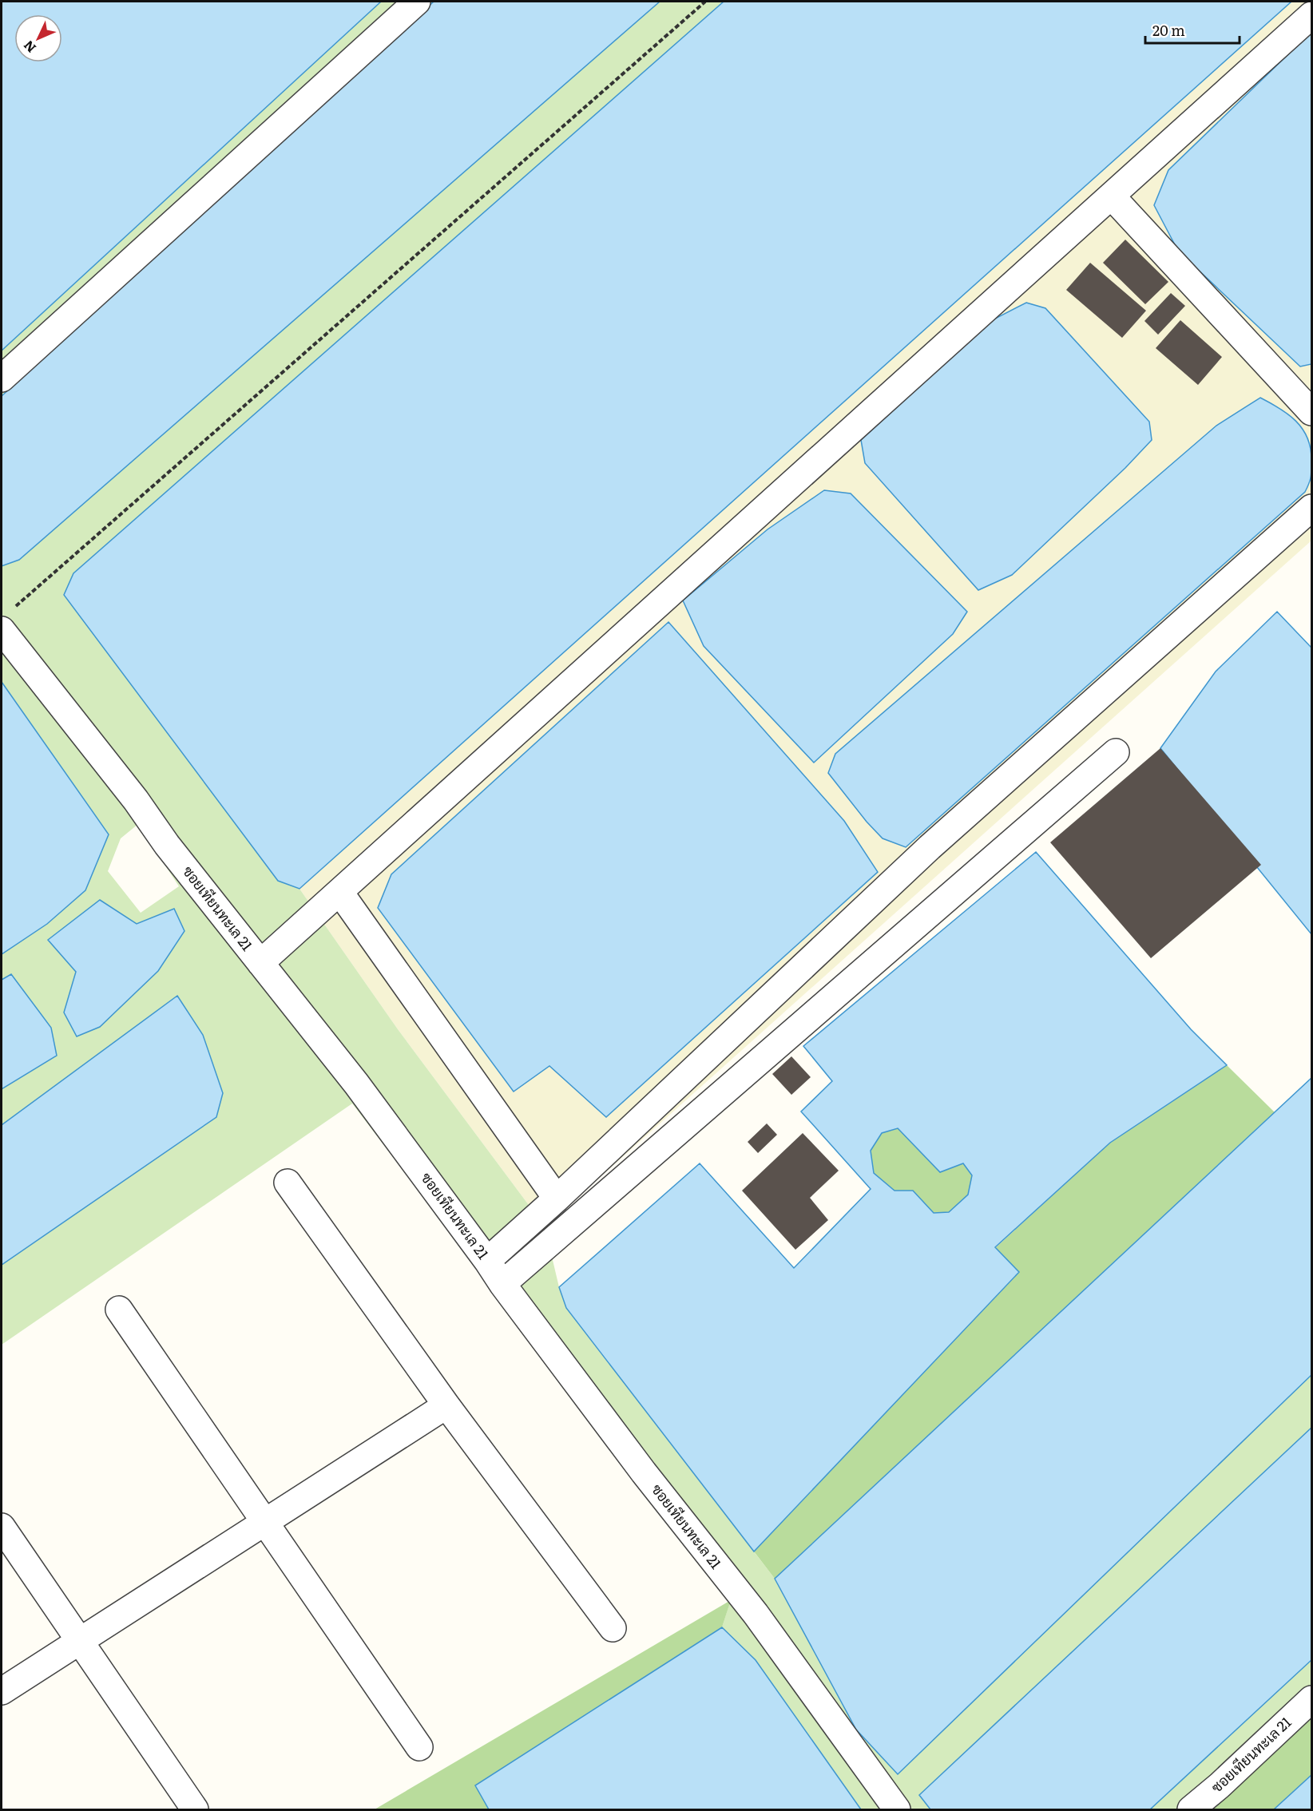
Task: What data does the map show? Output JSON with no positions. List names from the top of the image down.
{
  "streets": {
    "street": ["ซอยเทียนทะเล 21"]
  },
  "scale_bar": "20 m",
  "north": "bottom left"
}
